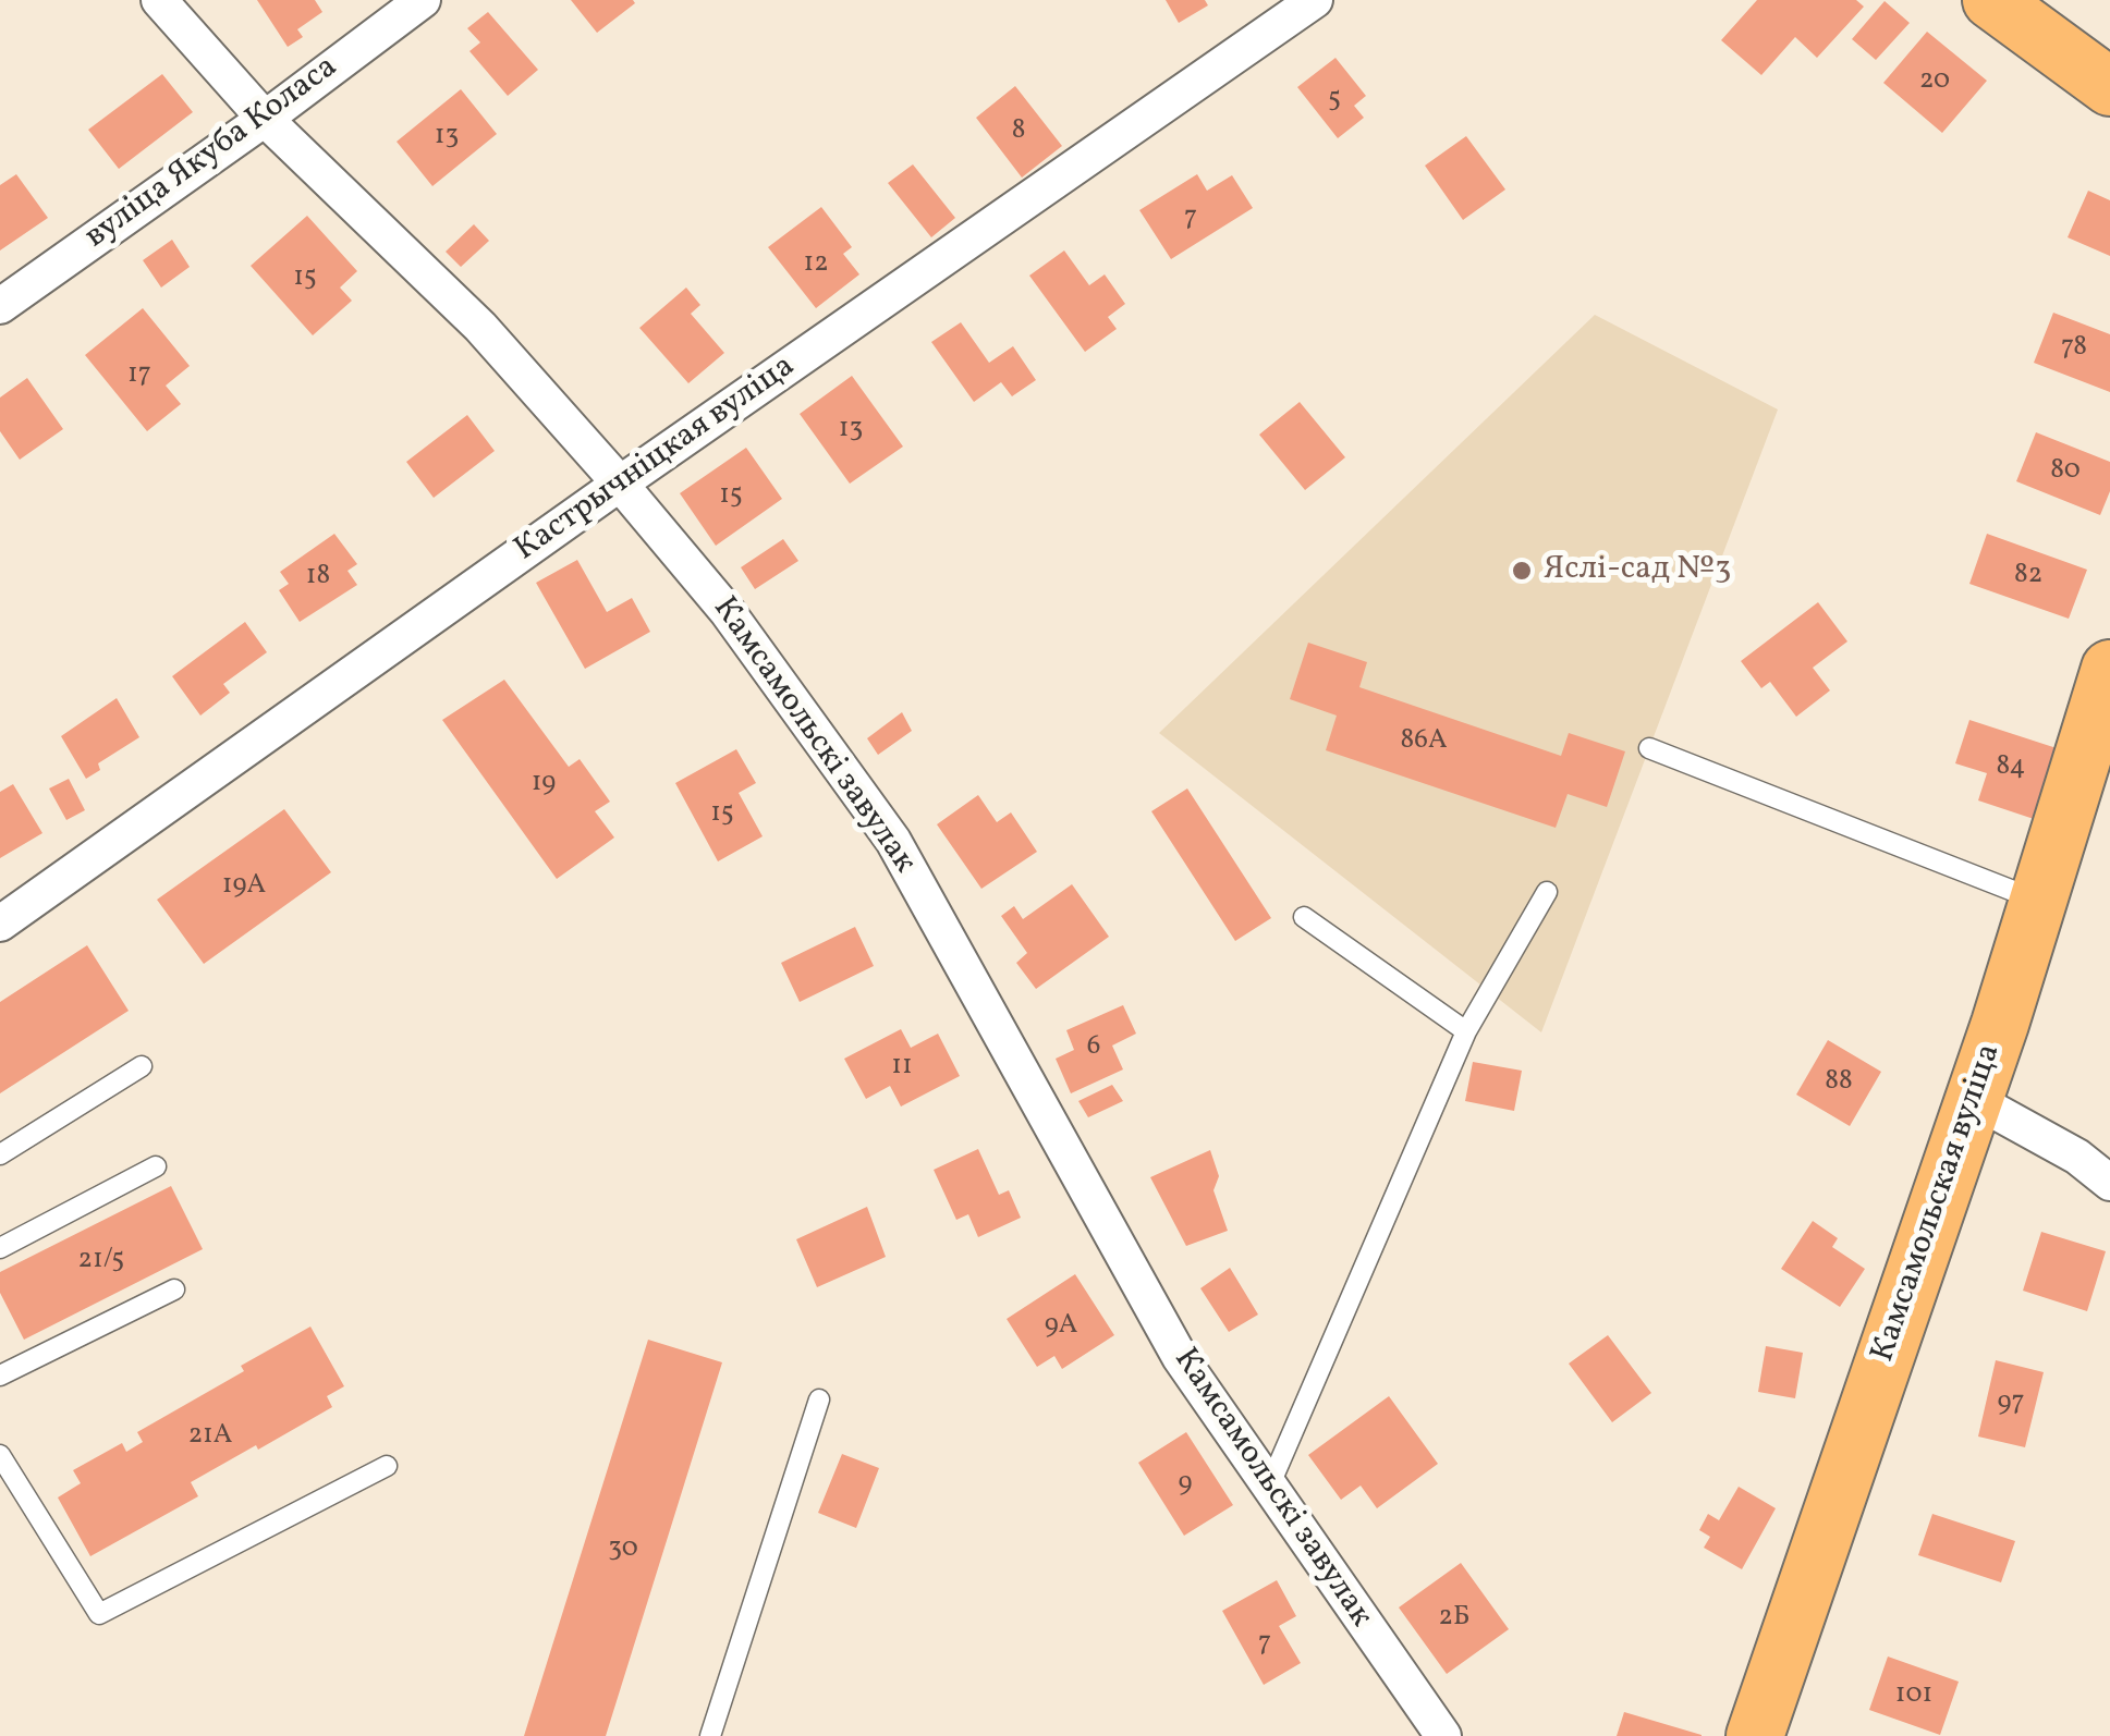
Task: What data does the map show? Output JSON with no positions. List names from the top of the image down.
{
  "streets": {
    "main road": ["Камсамольская вуліца"],
    "street": ["вуліца Якуба Коласа", "Кастрычніцкая вуліца", "Камсамольскі завулак"]
  },
  "crossings": [
    ["вуліца Якуба Коласа", "Камсамольскі завулак"],
    ["Кастрычніцкая вуліца", "Камсамольскі завулак"]
  ],
  "places": ["Яслі-сад №3"],
  "house_numbers": [
    "20",
    "5",
    "8",
    "13",
    "7",
    "12",
    "15",
    "78",
    "17",
    "13",
    "80",
    "15",
    "82",
    "18",
    "86А",
    "84",
    "19",
    "15",
    "19А",
    "6",
    "11",
    "88",
    "21/5",
    "9А",
    "97",
    "21А",
    "9",
    "30",
    "2Б",
    "7",
    "101"
  ]
}
